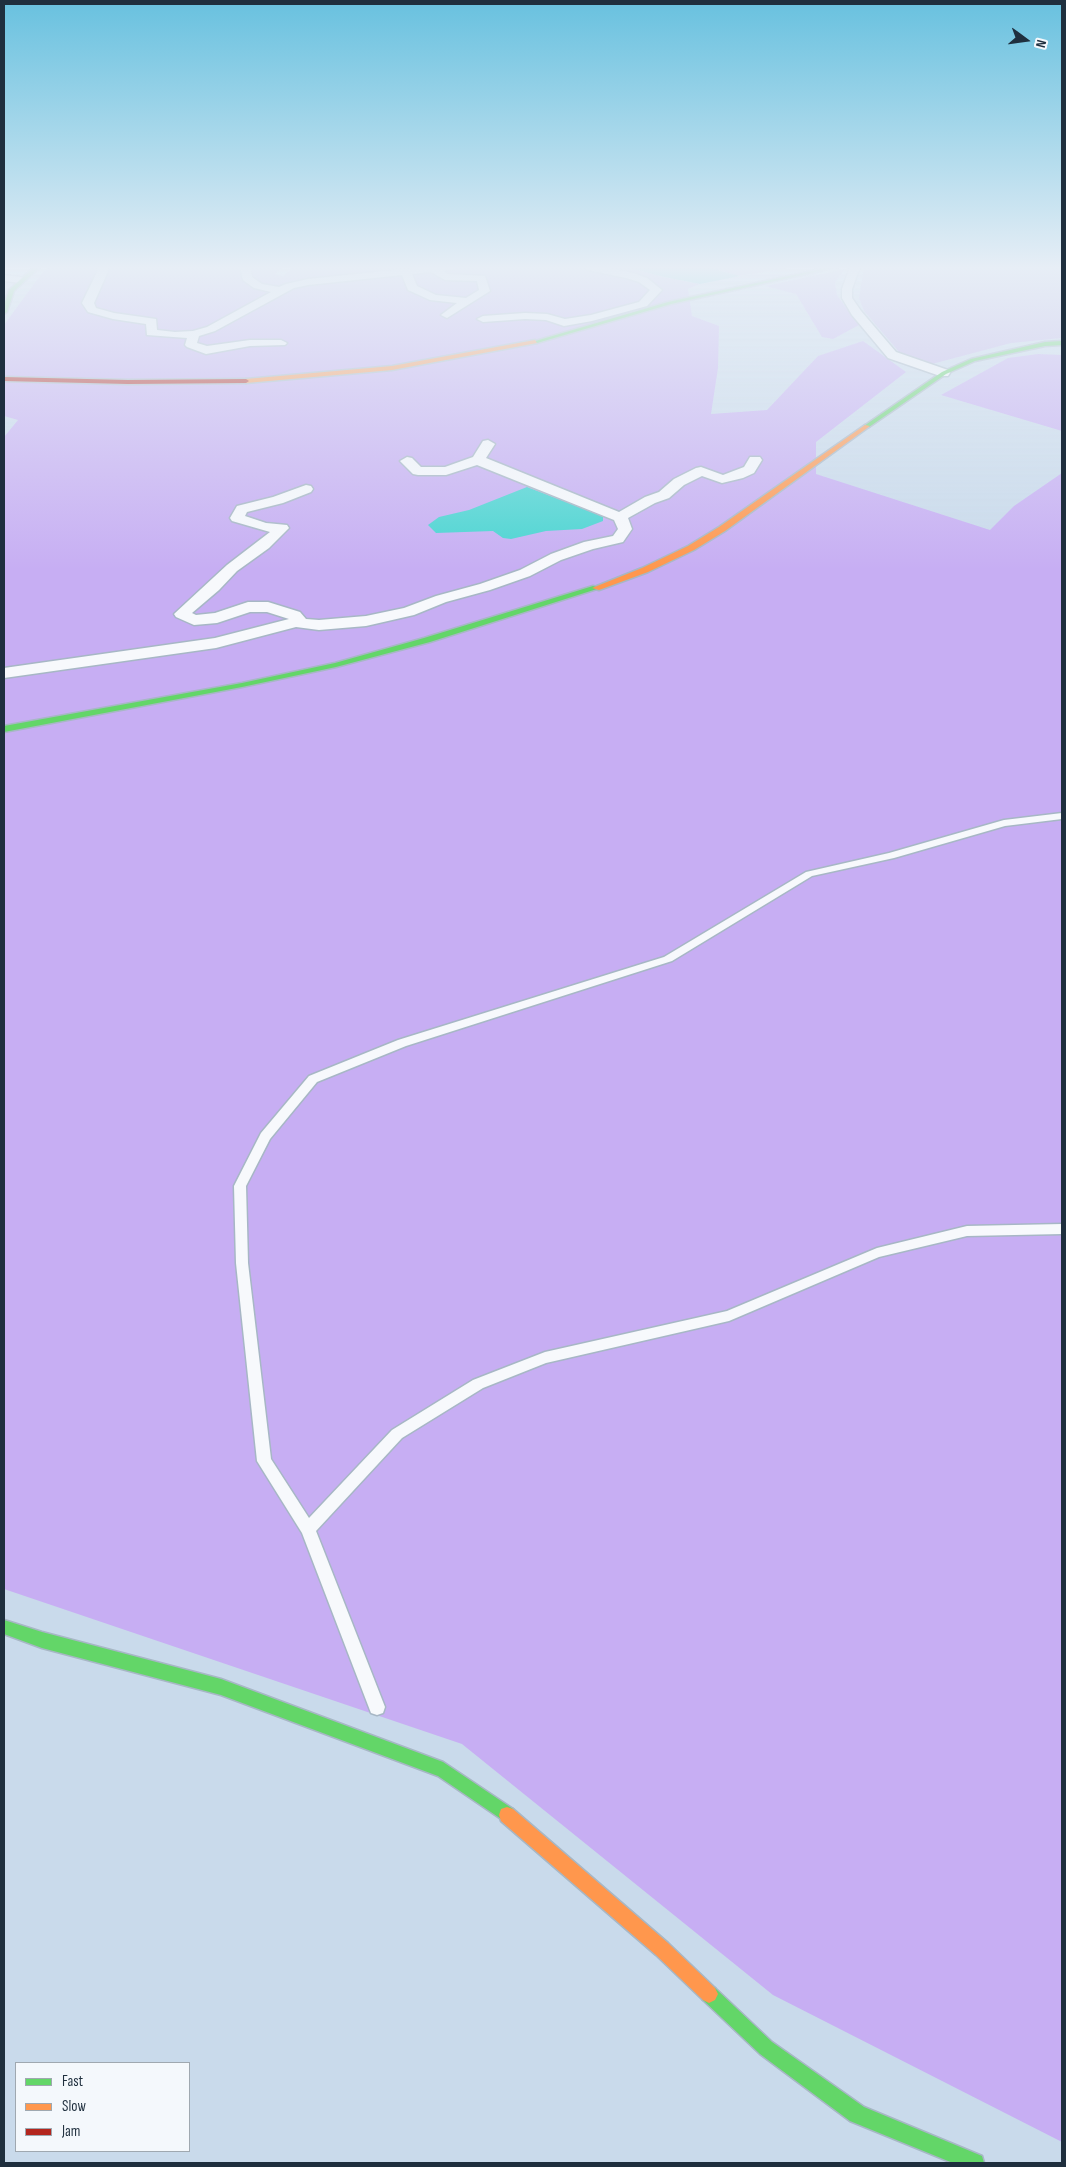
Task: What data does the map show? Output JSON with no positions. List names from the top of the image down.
{
  "legend": ["Fast", "Slow", "Jam"],
  "north": "right"
}
